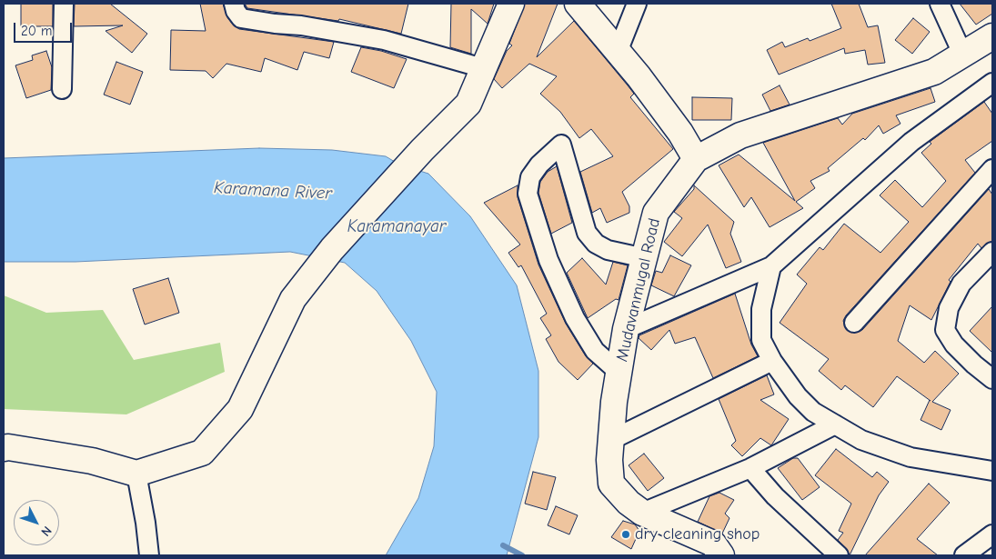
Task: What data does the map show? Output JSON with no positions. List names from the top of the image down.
{
  "streets": {
    "street": ["Mudavanmugal Road"]
  },
  "water": ["Karamana River", "Karamanayar"],
  "places": ["dry cleaning shop"],
  "scale_bar": "20 m",
  "north": "bottom right"
}
